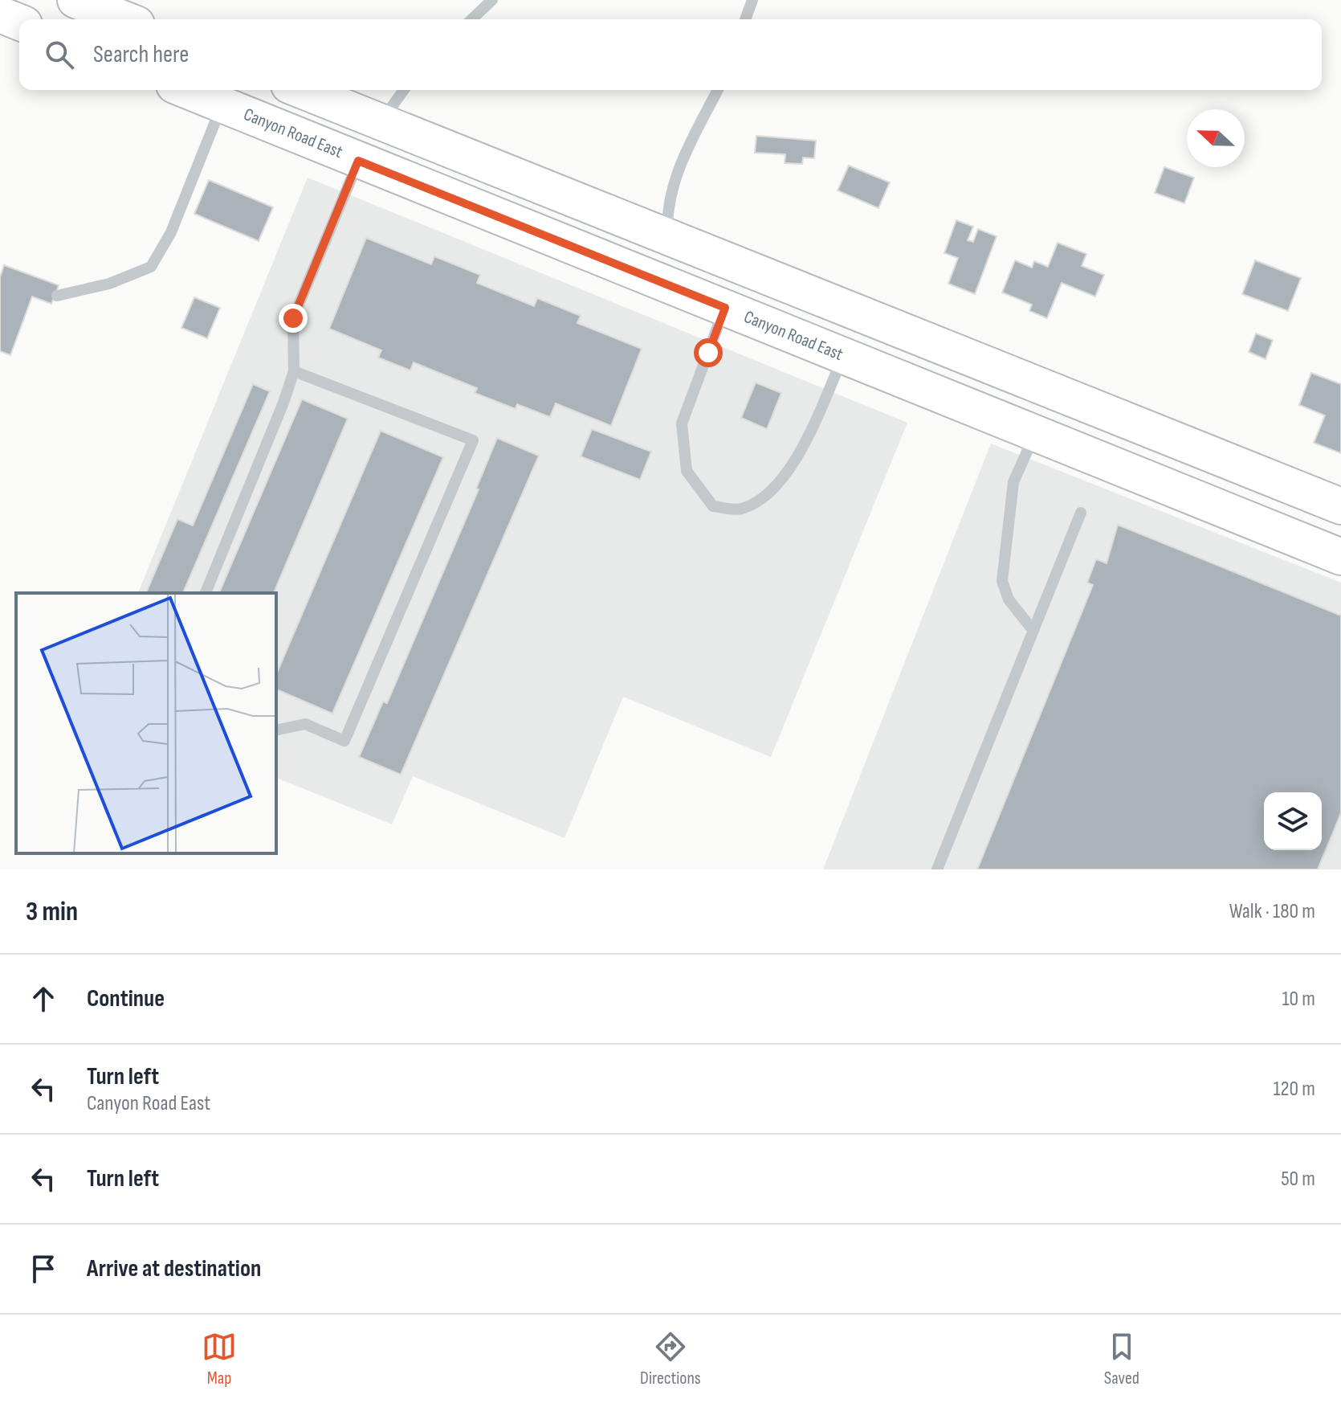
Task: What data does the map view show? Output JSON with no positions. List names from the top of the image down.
{
  "streets": {
    "main road": ["Canyon Road East"]
  },
  "north": "left",
  "page": {
    "search": "Search here",
    "heading": ["3 min", "Walk · 180 m"],
    "list": [
      ["Continue", "10 m"],
      ["Turn left", "Canyon Road East", "120 m"],
      ["Turn left", "50 m"],
      "Arrive at destination"
    ],
    "nav": ["Map", "Directions", "Saved"]
  }
}
